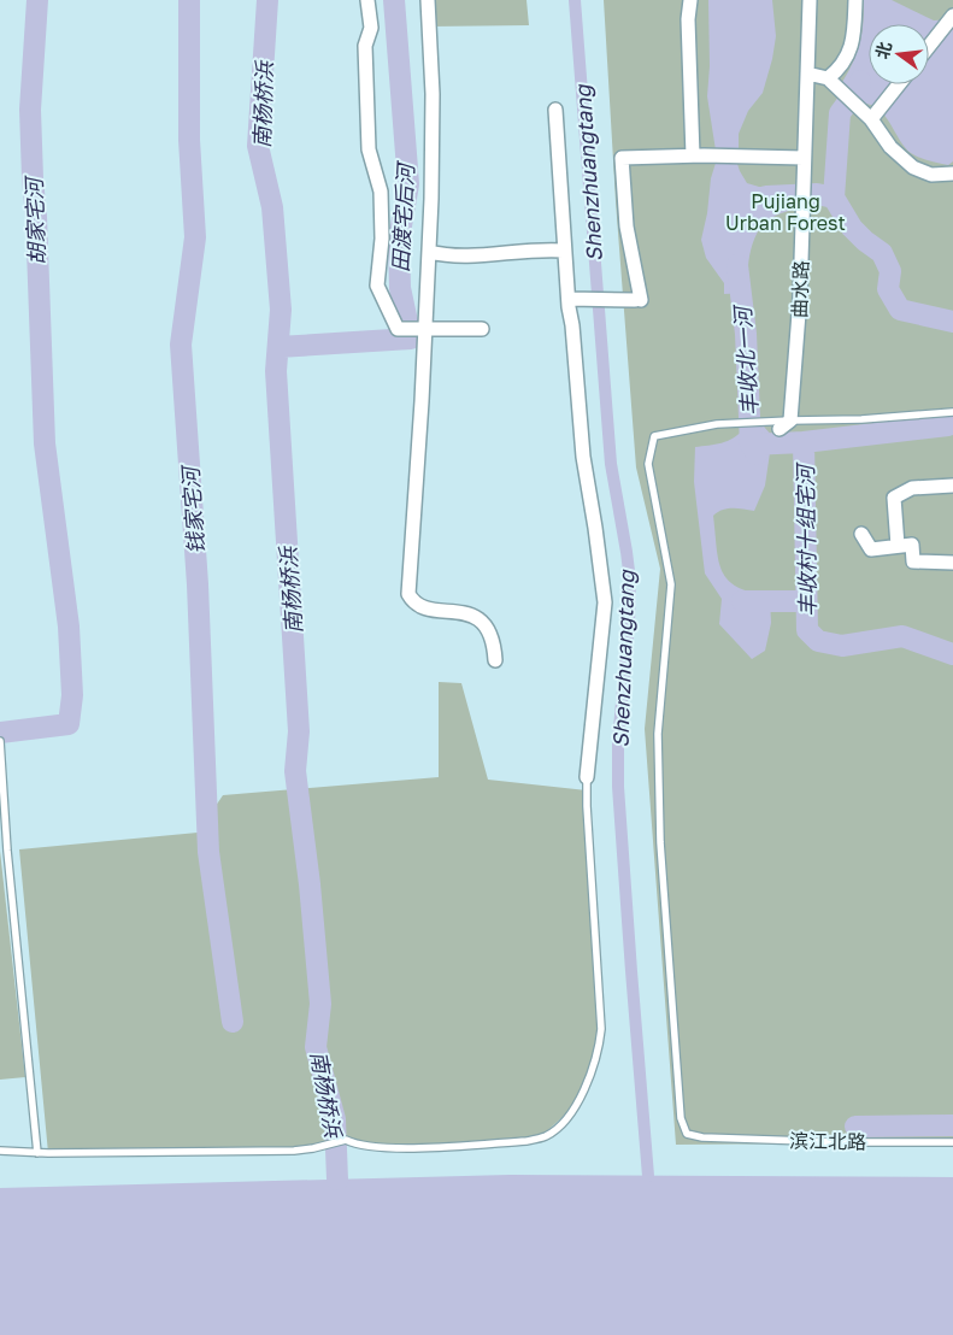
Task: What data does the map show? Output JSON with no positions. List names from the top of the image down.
{
  "streets": {
    "street": ["曲水路"],
    "lane": ["滨江北路"]
  },
  "crossings": [
    ["曲水路", "滨江北路"]
  ],
  "water": [
    "南杨桥浜",
    "Shenzhuangtang",
    "田渡宅后河",
    "胡家宅河",
    "丰收北一河",
    "钱家宅河",
    "丰收村十组宅河"
  ],
  "parks": ["Pujiang Urban Forest"],
  "north": "left"
}
